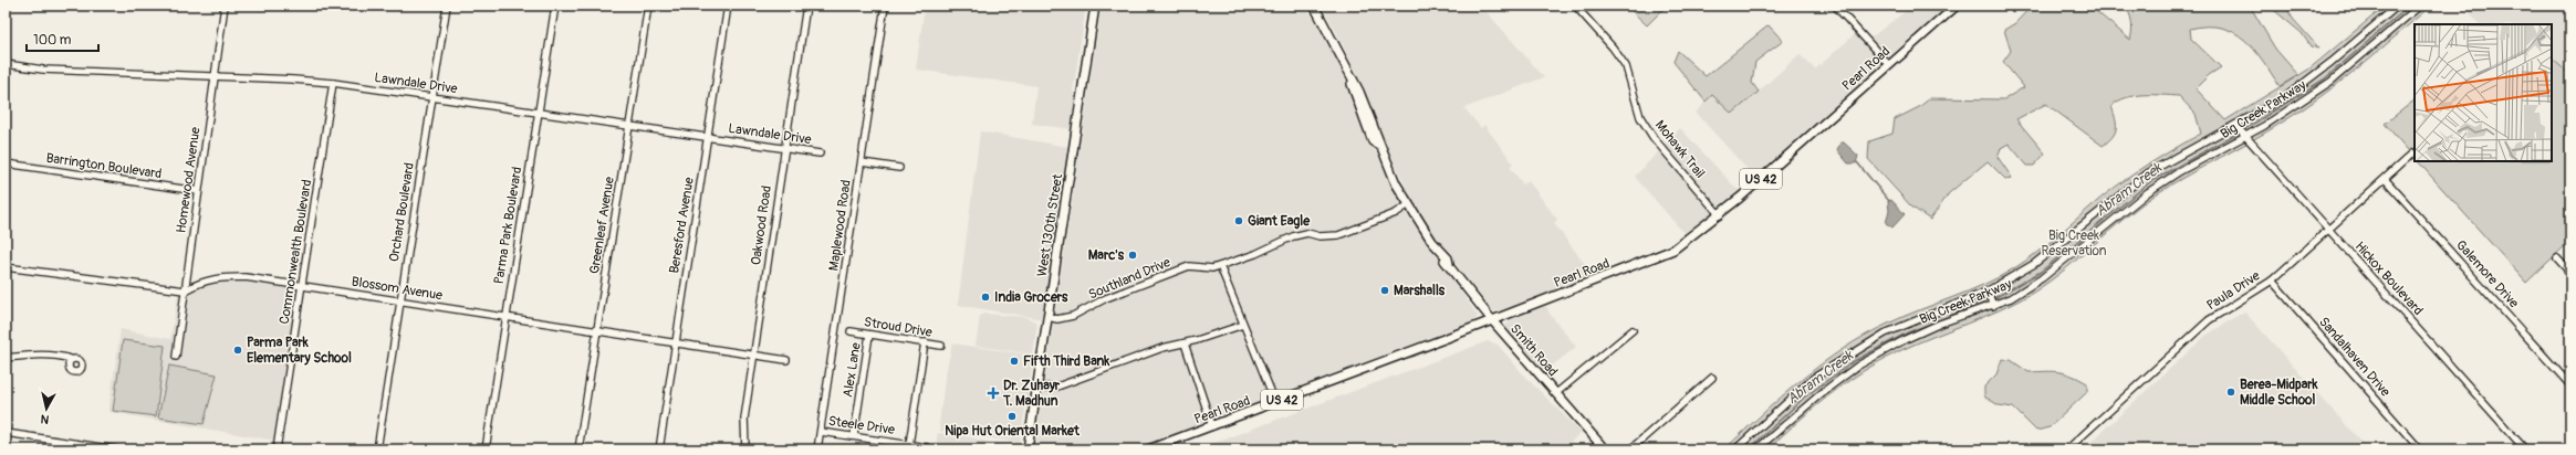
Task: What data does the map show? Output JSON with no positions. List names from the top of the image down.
{
  "streets": {
    "main road": [
      "Pearl Road",
      "US 42",
      "West 130th Street",
      "Smith Road"
    ],
    "street": [
      "Lawndale Drive",
      "Big Creek Parkway",
      "Mohawk Trail",
      "Barrington Boulevard",
      "Homewood Avenue",
      "Orchard Boulevard",
      "Parma Park Boulevard",
      "Greenleaf Avenue",
      "Beresford Avenue",
      "Oakwood Road",
      "Maplewood Road",
      "Commonwealth Boulevard",
      "Galemore Drive",
      "Southland Drive",
      "Hickox Boulevard",
      "Blossom Avenue",
      "Paula Drive",
      "Stroud Drive",
      "Sandalhaven Drive",
      "Alex Lane",
      "Steele Drive"
    ]
  },
  "crossings": [
    ["Pearl Road", "Mohawk Trail"],
    ["Pearl Road", "Smith Road"],
    ["Lawndale Drive", "Homewood Avenue"],
    ["Lawndale Drive", "Orchard Boulevard"],
    ["Lawndale Drive", "Parma Park Boulevard"],
    ["Lawndale Drive", "Greenleaf Avenue"],
    ["Lawndale Drive", "Beresford Avenue"],
    ["Lawndale Drive", "Oakwood Road"],
    ["Lawndale Drive", "Commonwealth Boulevard"],
    ["Big Creek Parkway", "Hickox Boulevard"],
    ["Barrington Boulevard", "Homewood Avenue"],
    ["Homewood Avenue", "Blossom Avenue"],
    ["Orchard Boulevard", "Blossom Avenue"],
    ["Parma Park Boulevard", "Blossom Avenue"],
    ["Greenleaf Avenue", "Blossom Avenue"],
    ["Beresford Avenue", "Blossom Avenue"],
    ["Oakwood Road", "Blossom Avenue"],
    ["Maplewood Road", "Steele Drive"],
    ["West 130th Street", "Southland Drive"],
    ["Commonwealth Boulevard", "Blossom Avenue"],
    ["Galemore Drive", "Paula Drive"],
    ["Southland Drive", "Smith Road"],
    ["Hickox Boulevard", "Paula Drive"],
    ["Paula Drive", "Sandalhaven Drive"],
    ["Stroud Drive", "Alex Lane"],
    ["Alex Lane", "Steele Drive"]
  ],
  "water": ["Abram Creek"],
  "parks": ["Big Creek Reservation"],
  "places": {
    "other": [
      "Giant Eagle",
      "Marc's",
      "Marshalls",
      "India Grocers",
      "Parma Park Elementary School",
      "Fifth Third Bank",
      "Berea-Midpark Middle School",
      "Nipa Hut Oriental Market"
    ],
    "health": ["Dr. Zuhayr T. Madhun"]
  },
  "scale_bar": "100 m",
  "north": "bottom"
}
